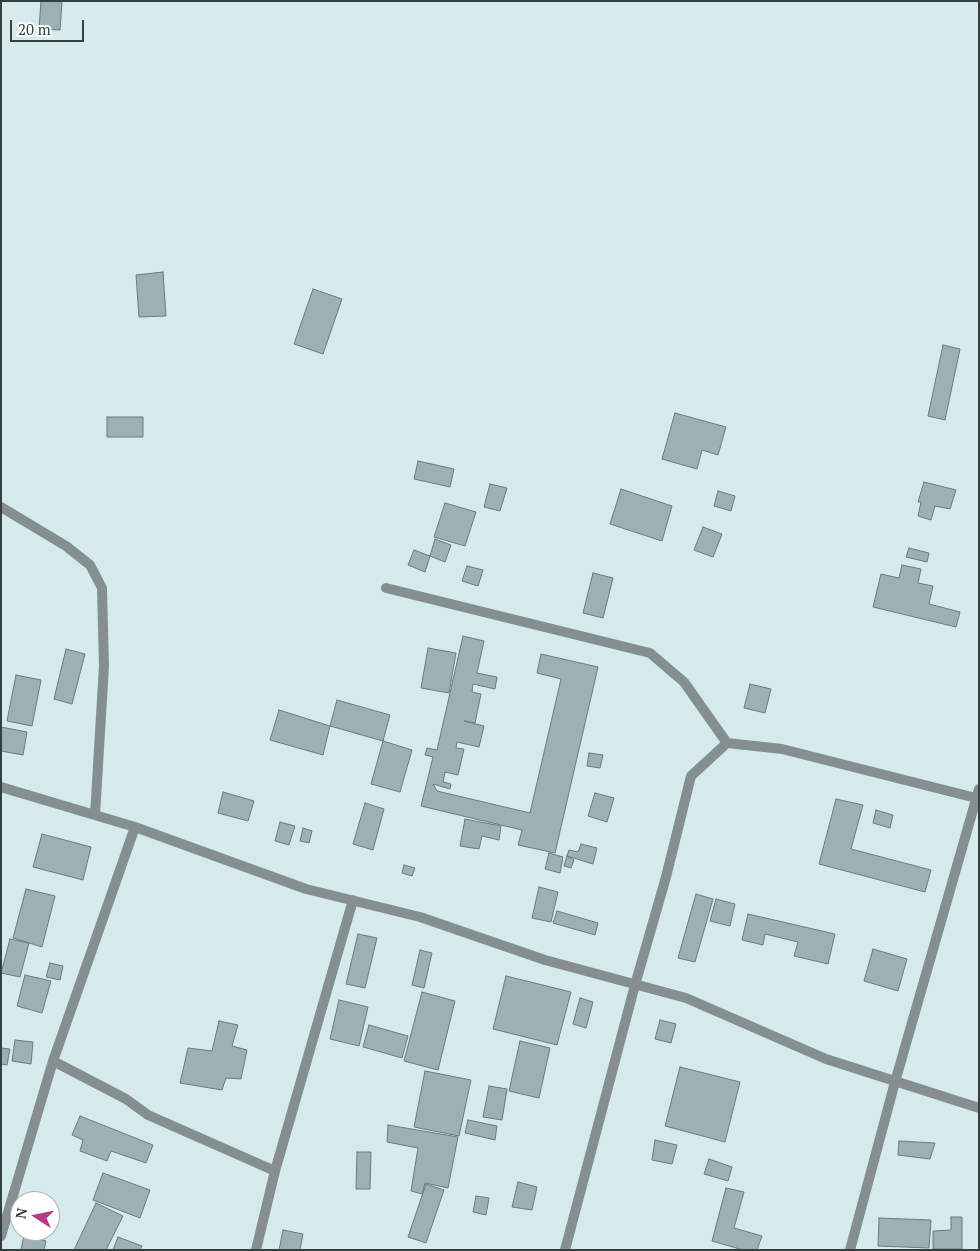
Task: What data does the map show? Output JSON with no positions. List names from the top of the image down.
{
  "scale_bar": "20 m",
  "north": "left"
}
